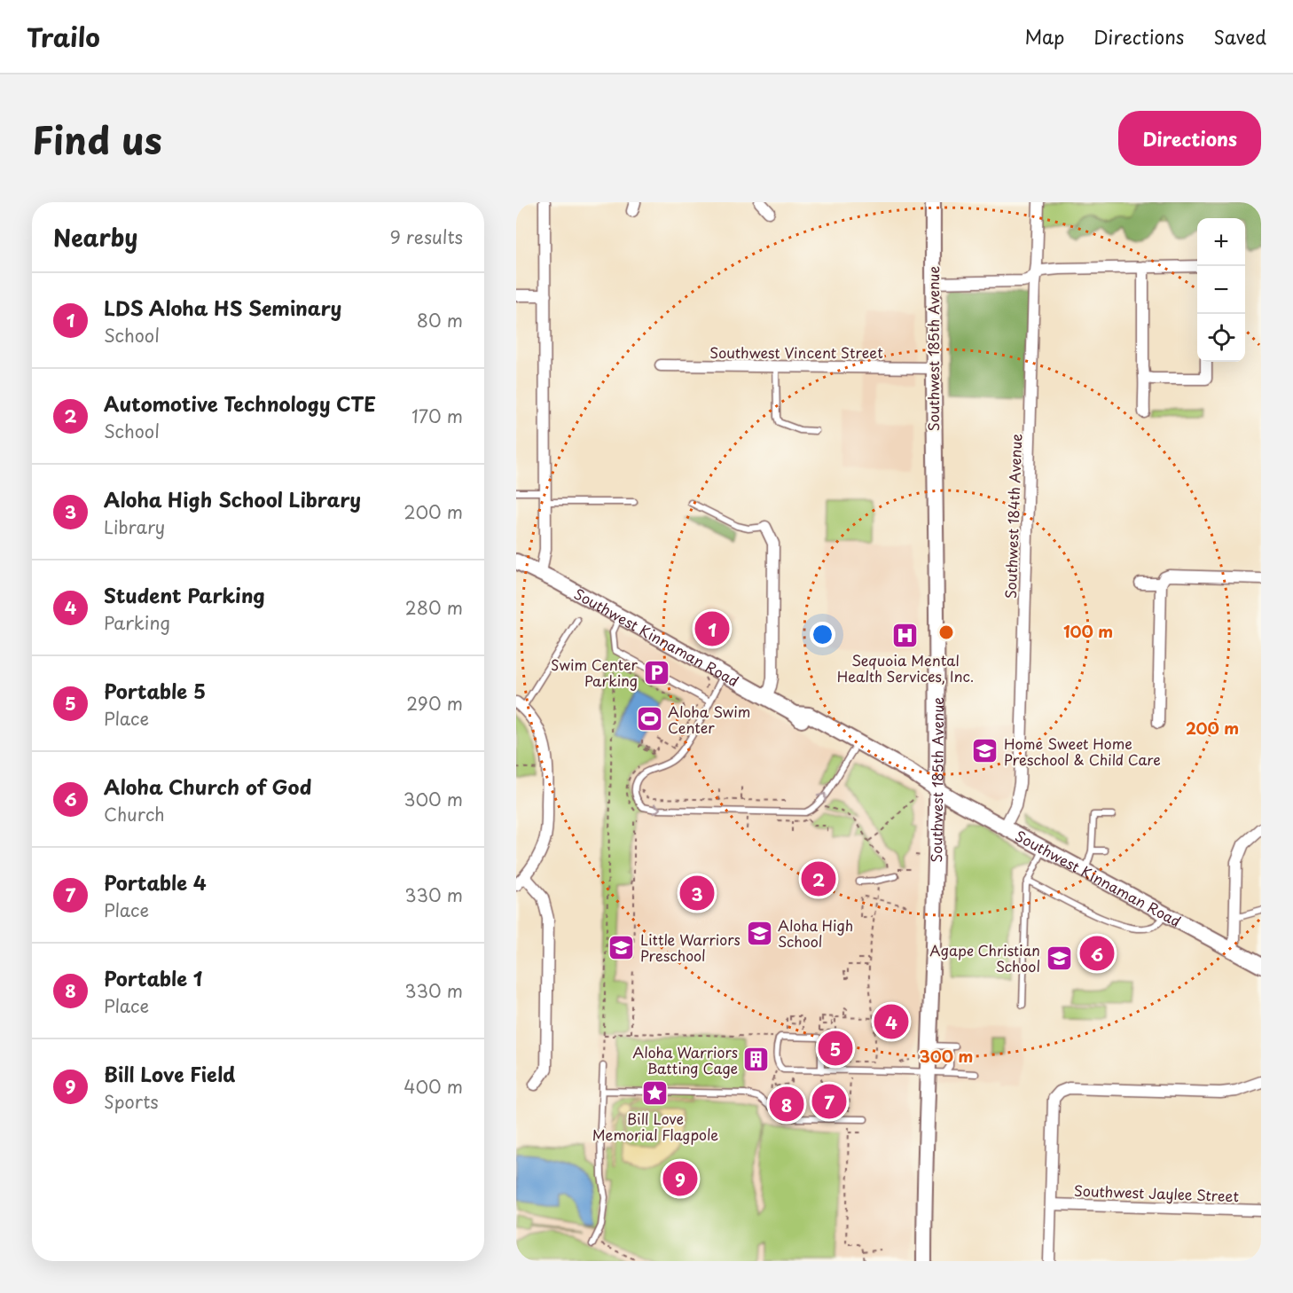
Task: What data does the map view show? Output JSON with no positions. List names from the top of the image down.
{
  "streets": {
    "main road": ["Southwest 185th Avenue", "Southwest Kinnaman Road"],
    "street": ["Southwest Vincent Street", "Southwest 184th Avenue", "Southwest Jaylee Street"]
  },
  "crossings": [
    ["Southwest 185th Avenue", "Southwest Vincent Street"],
    ["Southwest 185th Avenue", "Southwest Kinnaman Road"],
    ["Southwest 184th Avenue", "Southwest Kinnaman Road"]
  ],
  "places": {
    "hospital": ["Sequoia Mental Health Services, Inc."],
    "parking": ["Swim Center Parking"],
    "sports": ["Aloha Swim Center"],
    "school or university": [
      "Home Sweet Home Preschool & Child Care",
      "Aloha High School",
      "Little Warriors Preschool",
      "Agape Christian School"
    ],
    "building": ["Aloha Warriors Batting Cage"],
    "place": ["Bill Love Memorial Flagpole"]
  },
  "page": {
    "header": "Trailo",
    "nav": ["Map", "Directions", "Saved"],
    "title": "Find us",
    "buttons": "Directions",
    "heading": ["Nearby", "9 results"],
    "map_buttons": ["+", "−"],
    "list": [
      {
        "mark": "1",
        "name": "LDS Aloha HS Seminary",
        "note": "School",
        "value": "80 m"
      },
      {
        "mark": "2",
        "name": "Automotive Technology CTE",
        "note": "School",
        "value": "170 m"
      },
      {
        "mark": "3",
        "name": "Aloha High School Library",
        "note": "Library",
        "value": "200 m"
      },
      {
        "mark": "4",
        "name": "Student Parking",
        "note": "Parking",
        "value": "280 m"
      },
      {
        "mark": "5",
        "name": "Portable 5",
        "note": "Place",
        "value": "290 m"
      },
      {
        "mark": "6",
        "name": "Aloha Church of God",
        "note": "Church",
        "value": "300 m"
      },
      {
        "mark": "7",
        "name": "Portable 4",
        "note": "Place",
        "value": "330 m"
      },
      {
        "mark": "8",
        "name": "Portable 1",
        "note": "Place",
        "value": "330 m"
      },
      {
        "mark": "9",
        "name": "Bill Love Field",
        "note": "Sports",
        "value": "400 m"
      }
    ],
    "pins": [
      "1",
      "2",
      "3",
      "6",
      "4",
      "5",
      "7",
      "8",
      "9"
    ]
  },
  "rings": ["100 m", "200 m", "300 m"]
}
